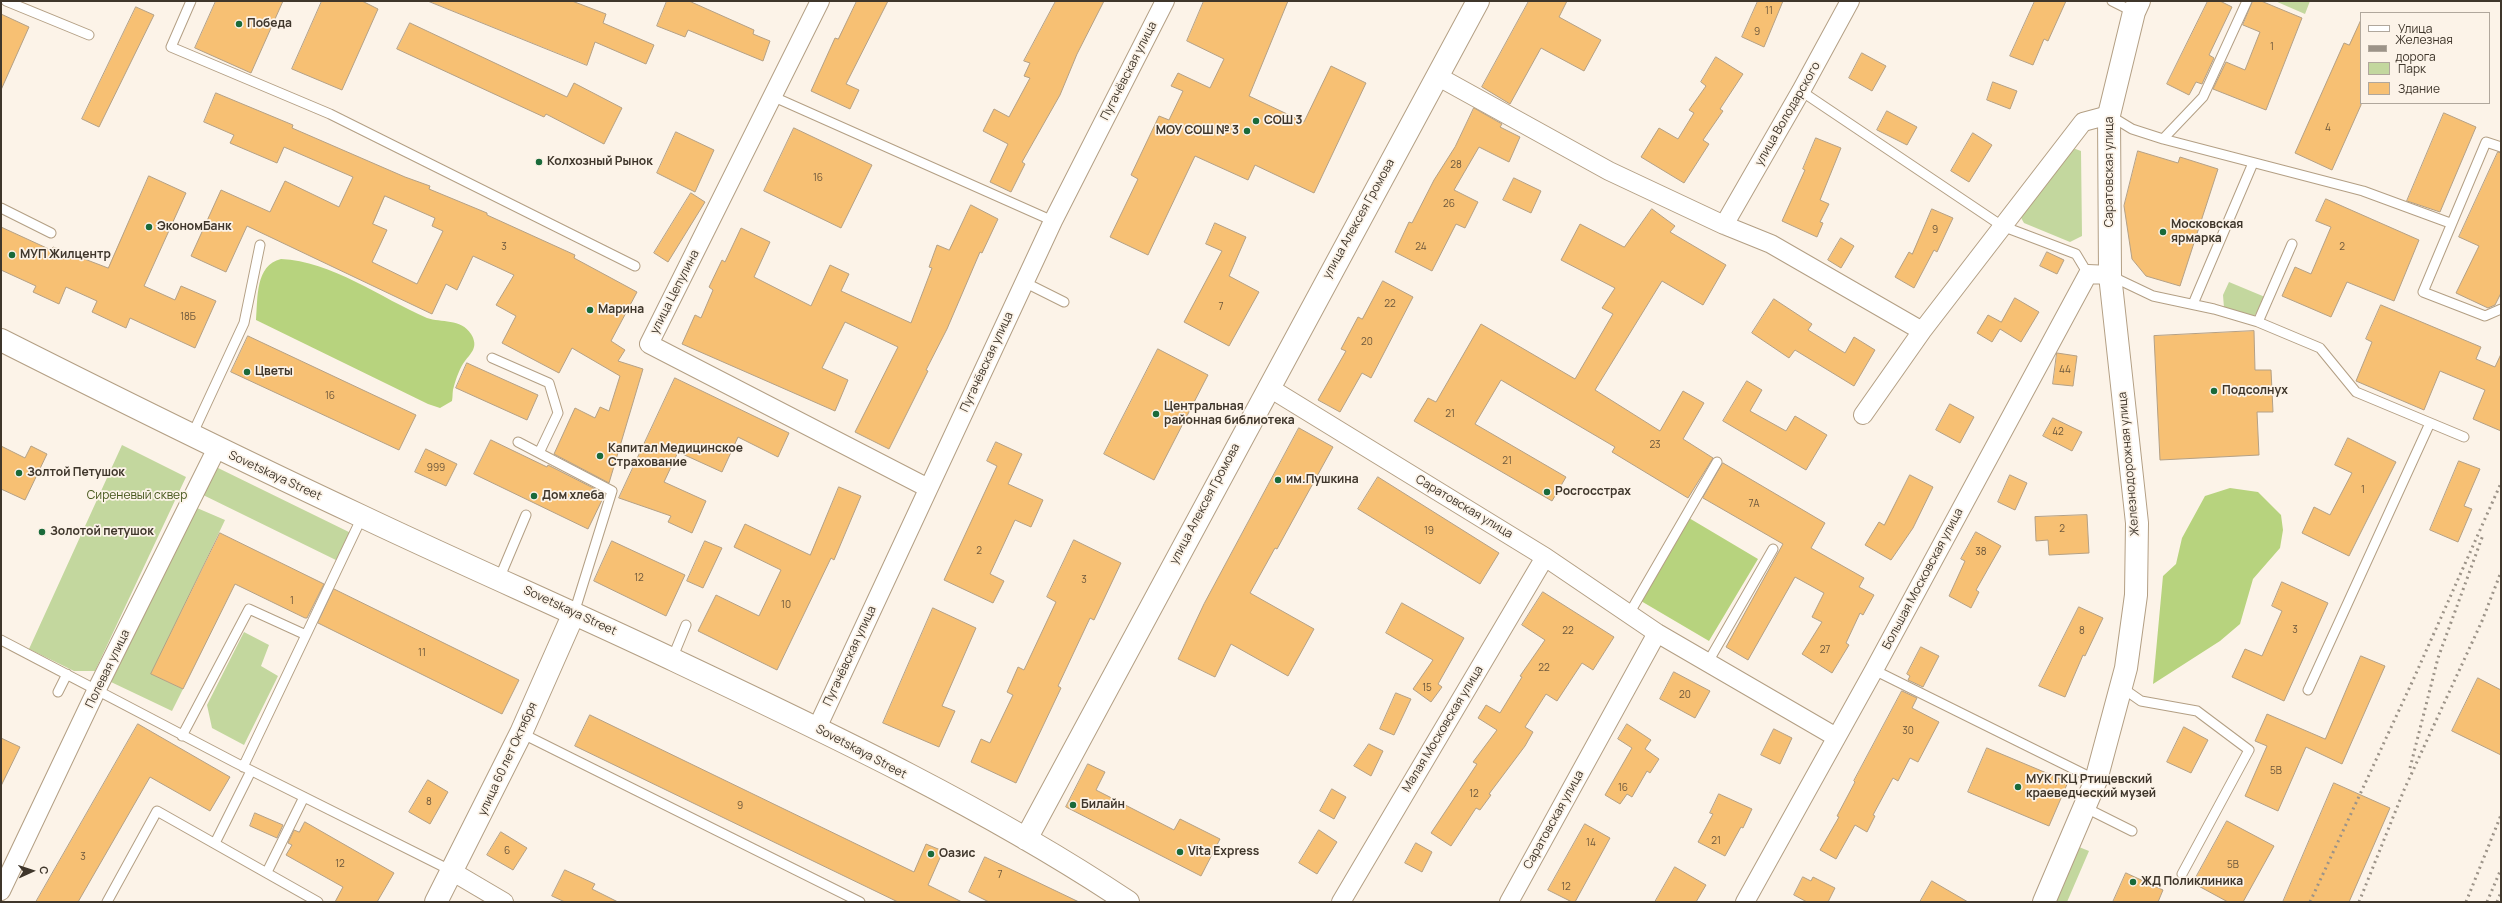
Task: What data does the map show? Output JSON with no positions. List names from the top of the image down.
{
  "streets": {
    "street": [
      "Пугачёвская улица",
      "улица Володарского",
      "Саратовская улица",
      "улица Алексея Громова",
      "улица Цепулина",
      "Железнодорожная улица",
      "Sovetskaya Street",
      "Большая Московская улица",
      "Полевая улица",
      "Малая Московская улица",
      "улица 60 лет Октября"
    ]
  },
  "crossings": [
    ["Пугачёвская улица", "улица Цепулина"],
    ["Пугачёвская улица", "Sovetskaya Street"],
    ["Саратовская улица", "улица Алексея Громова"],
    ["Саратовская улица", "Железнодорожная улица"],
    ["Саратовская улица", "Большая Московская улица"],
    ["Саратовская улица", "Малая Московская улица"],
    ["улица Алексея Громова", "Sovetskaya Street"],
    ["Sovetskaya Street", "Полевая улица"],
    ["Sovetskaya Street", "улица 60 лет Октября"]
  ],
  "parks": ["Сиреневый сквер"],
  "places": [
    "Победа",
    "СОШ 3",
    "МОУ СОШ № 3",
    "Колхозный Рынок",
    "ЭкономБанк",
    "Московская ярмарка",
    "МУП Жилцентр",
    "Марина",
    "Цветы",
    "Подсолнух",
    "Центральная районная библиотека",
    "Капитал Медицинское Страхование",
    "Золтой Петушок",
    "им.Пушкина",
    "Росгосстрах",
    "Дом хлеба",
    "Золотой петушок",
    "МУК ГКЦ Ртищевский краеведческий музей",
    "Билайн",
    "Vita Express",
    "Оазис",
    "ЖД Поликлиника"
  ],
  "house_numbers": [
    "11",
    "9",
    "1",
    "4",
    "28",
    "16",
    "26",
    "9",
    "3",
    "24",
    "2",
    "22",
    "7",
    "18Б",
    "20",
    "44",
    "16",
    "21",
    "42",
    "23",
    "21",
    "999",
    "1",
    "7А",
    "2",
    "19",
    "2",
    "38",
    "12",
    "3",
    "1",
    "10",
    "3",
    "22",
    "8",
    "27",
    "11",
    "22",
    "15",
    "20",
    "30",
    "5В",
    "16",
    "12",
    "8",
    "9",
    "21",
    "14",
    "6",
    "3",
    "12",
    "5В",
    "7",
    "12"
  ],
  "legend": [
    "Улица",
    "Железная дорога",
    "Парк",
    "Здание"
  ],
  "north": "right"
}
